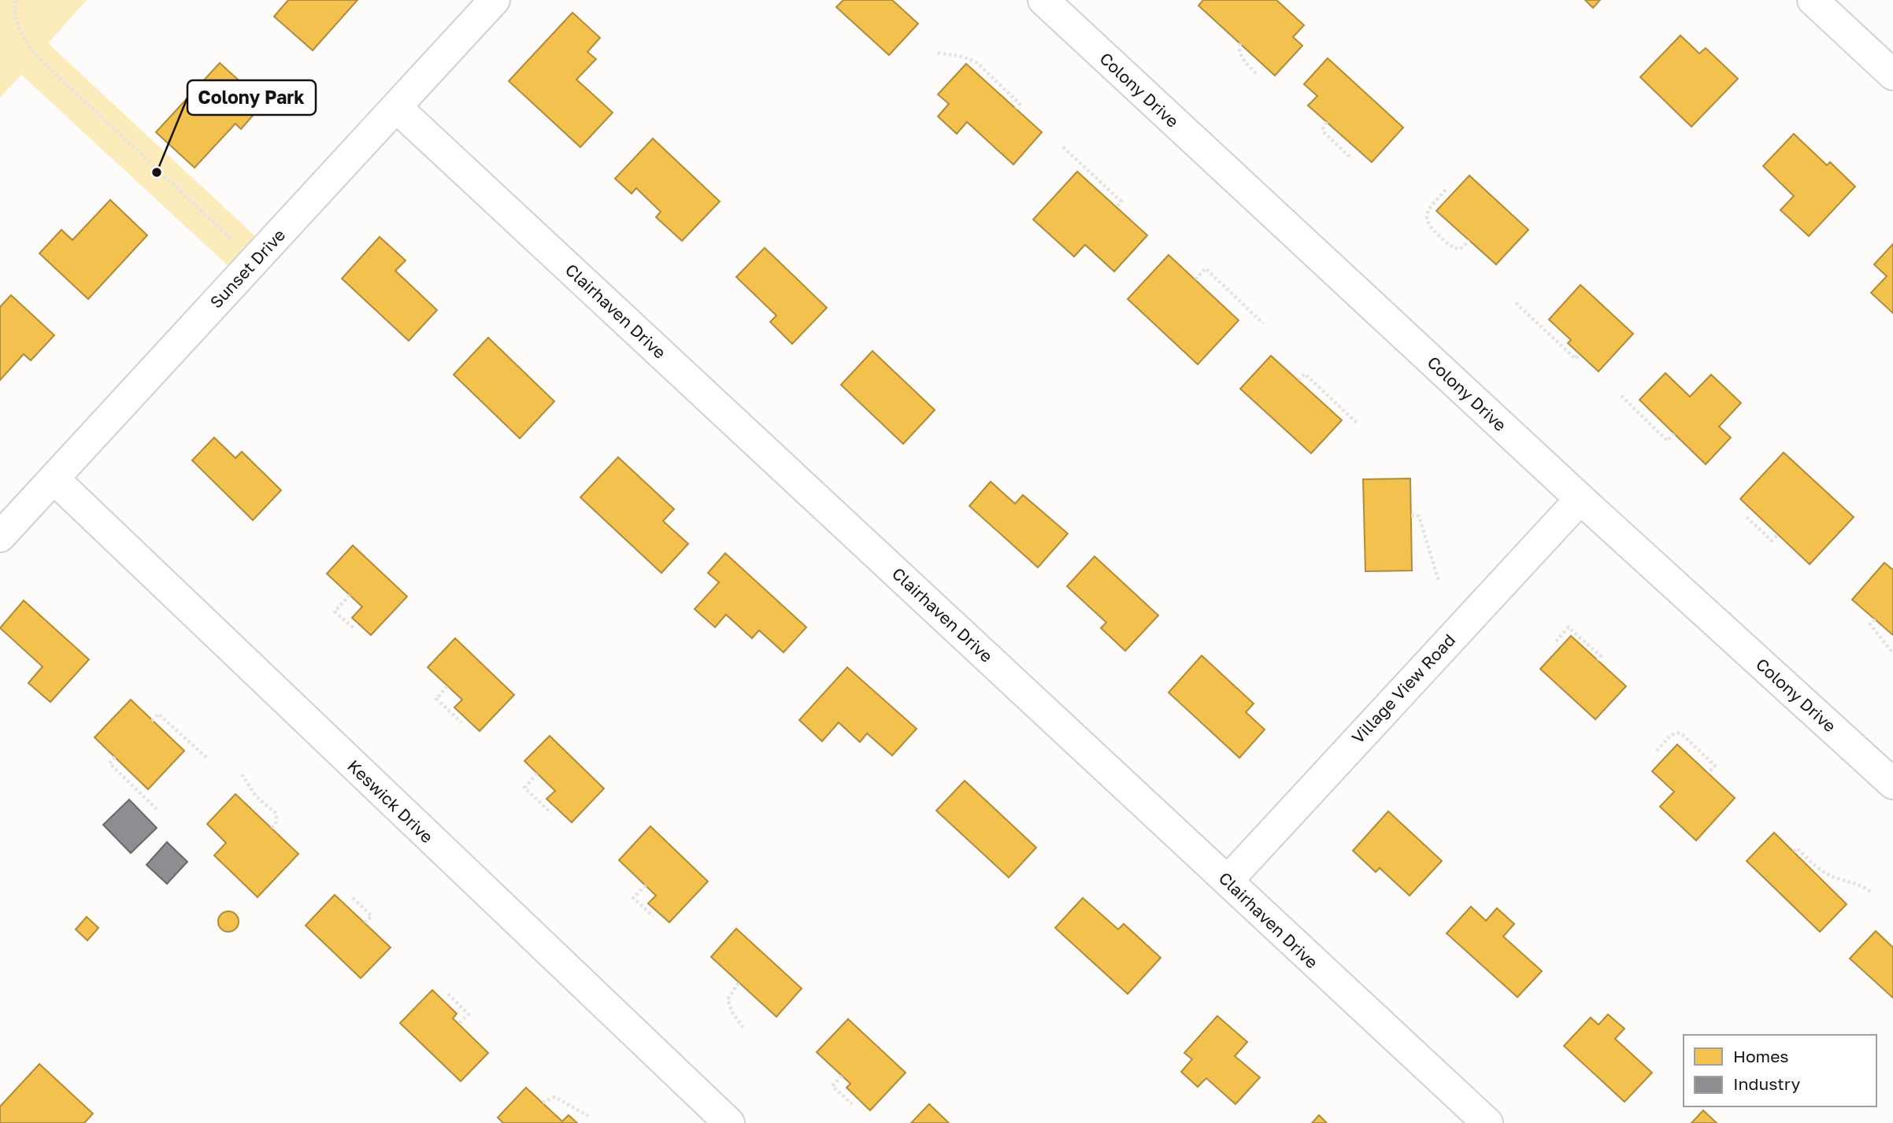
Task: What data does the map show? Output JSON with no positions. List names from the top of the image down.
{
  "streets": {
    "street": [
      "Colony Drive",
      "Sunset Drive",
      "Clairhaven Drive",
      "Village View Road",
      "Keswick Drive"
    ]
  },
  "crossings": [
    ["Colony Drive", "Village View Road"],
    ["Sunset Drive", "Clairhaven Drive"],
    ["Sunset Drive", "Keswick Drive"],
    ["Clairhaven Drive", "Village View Road"]
  ],
  "places": ["Colony Park"],
  "legend": ["Homes", "Industry"]
}
